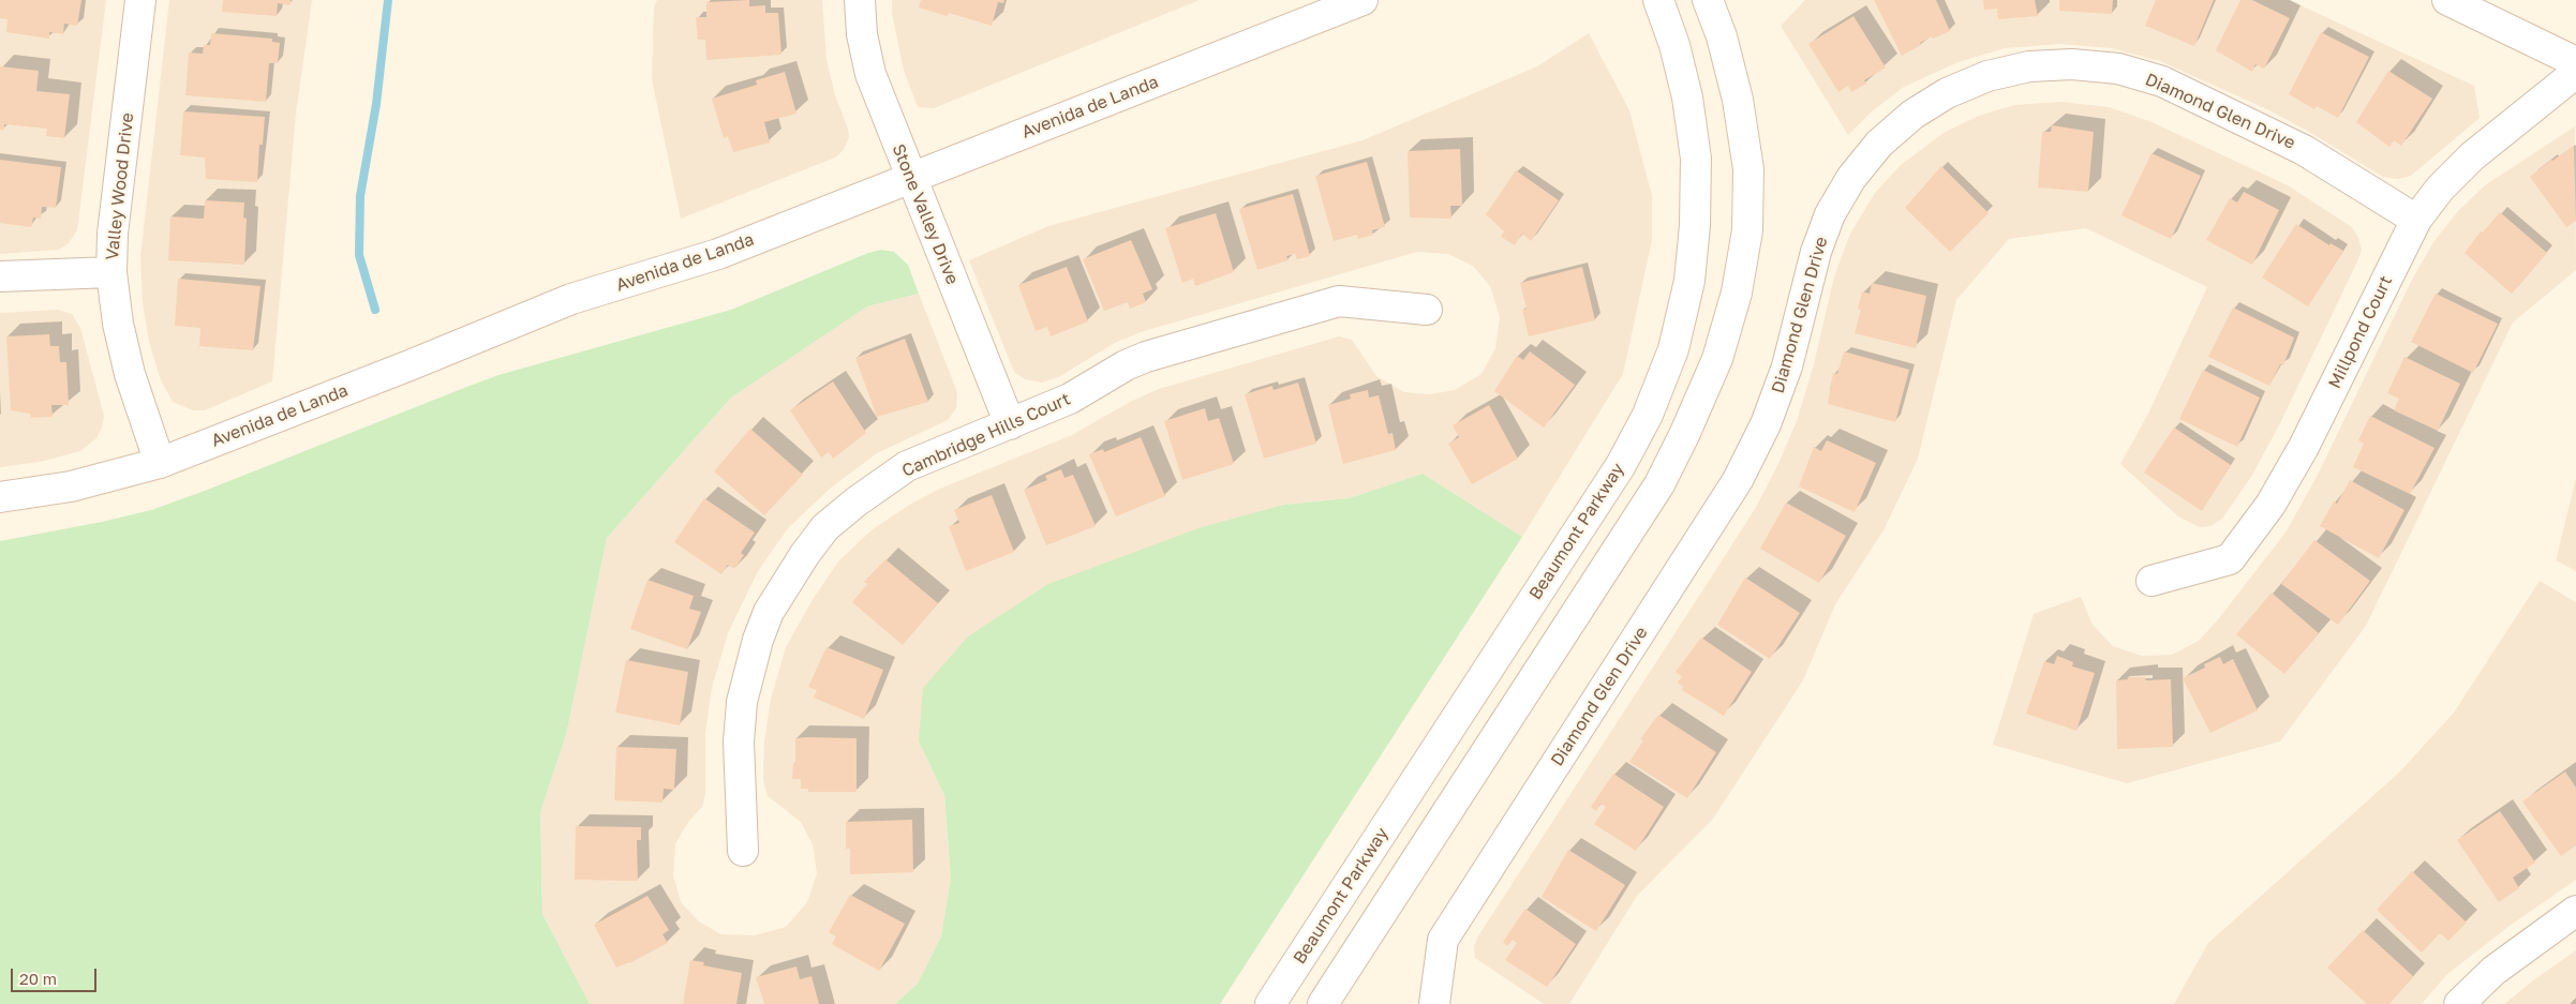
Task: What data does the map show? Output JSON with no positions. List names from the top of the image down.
{
  "streets": {
    "street": [
      "Avenida de Landa",
      "Diamond Glen Drive",
      "Valley Wood Drive",
      "Stone Valley Drive",
      "Millpond Court",
      "Cambridge Hills Court",
      "Beaumont Parkway"
    ]
  },
  "crossings": [
    ["Avenida de Landa", "Valley Wood Drive"],
    ["Avenida de Landa", "Stone Valley Drive"],
    ["Diamond Glen Drive", "Millpond Court"],
    ["Stone Valley Drive", "Cambridge Hills Court"]
  ],
  "scale_bar": "20 m"
}
